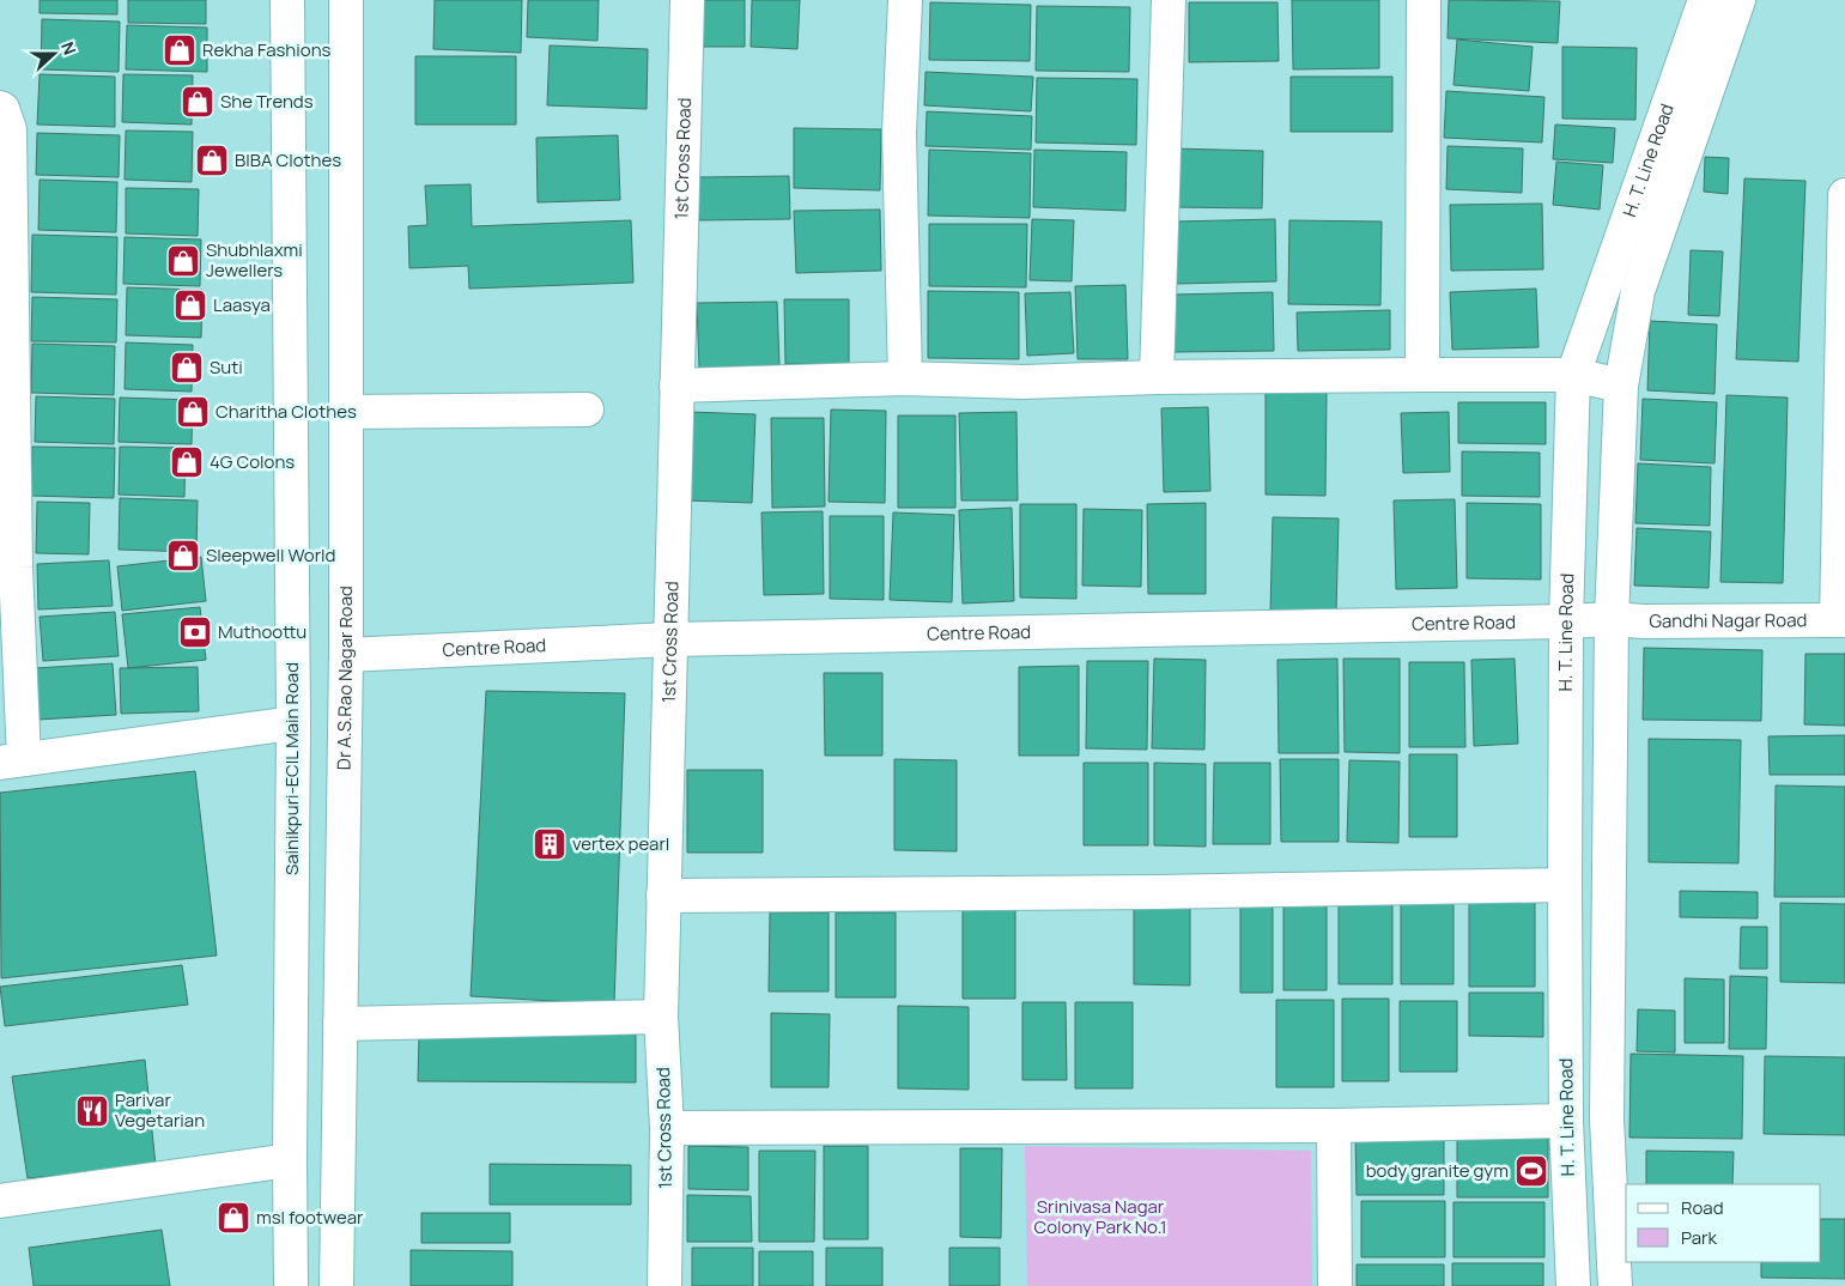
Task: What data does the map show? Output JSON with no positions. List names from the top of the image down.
{
  "streets": {
    "street": [
      "1st Cross Road",
      "H. T. Line Road",
      "Gandhi Nagar Road",
      "Centre Road",
      "Dr A.S.Rao Nagar Road",
      "Sainikpuri-ECIL Main Road"
    ]
  },
  "crossings": [
    ["1st Cross Road", "Centre Road"],
    ["H. T. Line Road", "Gandhi Nagar Road"],
    ["H. T. Line Road", "Centre Road"],
    ["Gandhi Nagar Road", "Centre Road"],
    ["Centre Road", "Dr A.S.Rao Nagar Road"]
  ],
  "parks": ["Srinivasa Nagar Colony Park No.1"],
  "places": {
    "shop": [
      "Rekha Fashions",
      "She Trends",
      "BIBA Clothes",
      "Shubhlaxmi Jewellers",
      "Laasya",
      "Suti",
      "Charitha Clothes",
      "4G Colons",
      "Sleepwell World",
      "msl footwear"
    ],
    "bank": ["Muthoottu"],
    "building": ["vertex pearl"],
    "restaurant": ["Parivar Vegetarian"],
    "sports": ["body granite gym"]
  },
  "legend": ["Road", "Park"],
  "north": "right"
}
